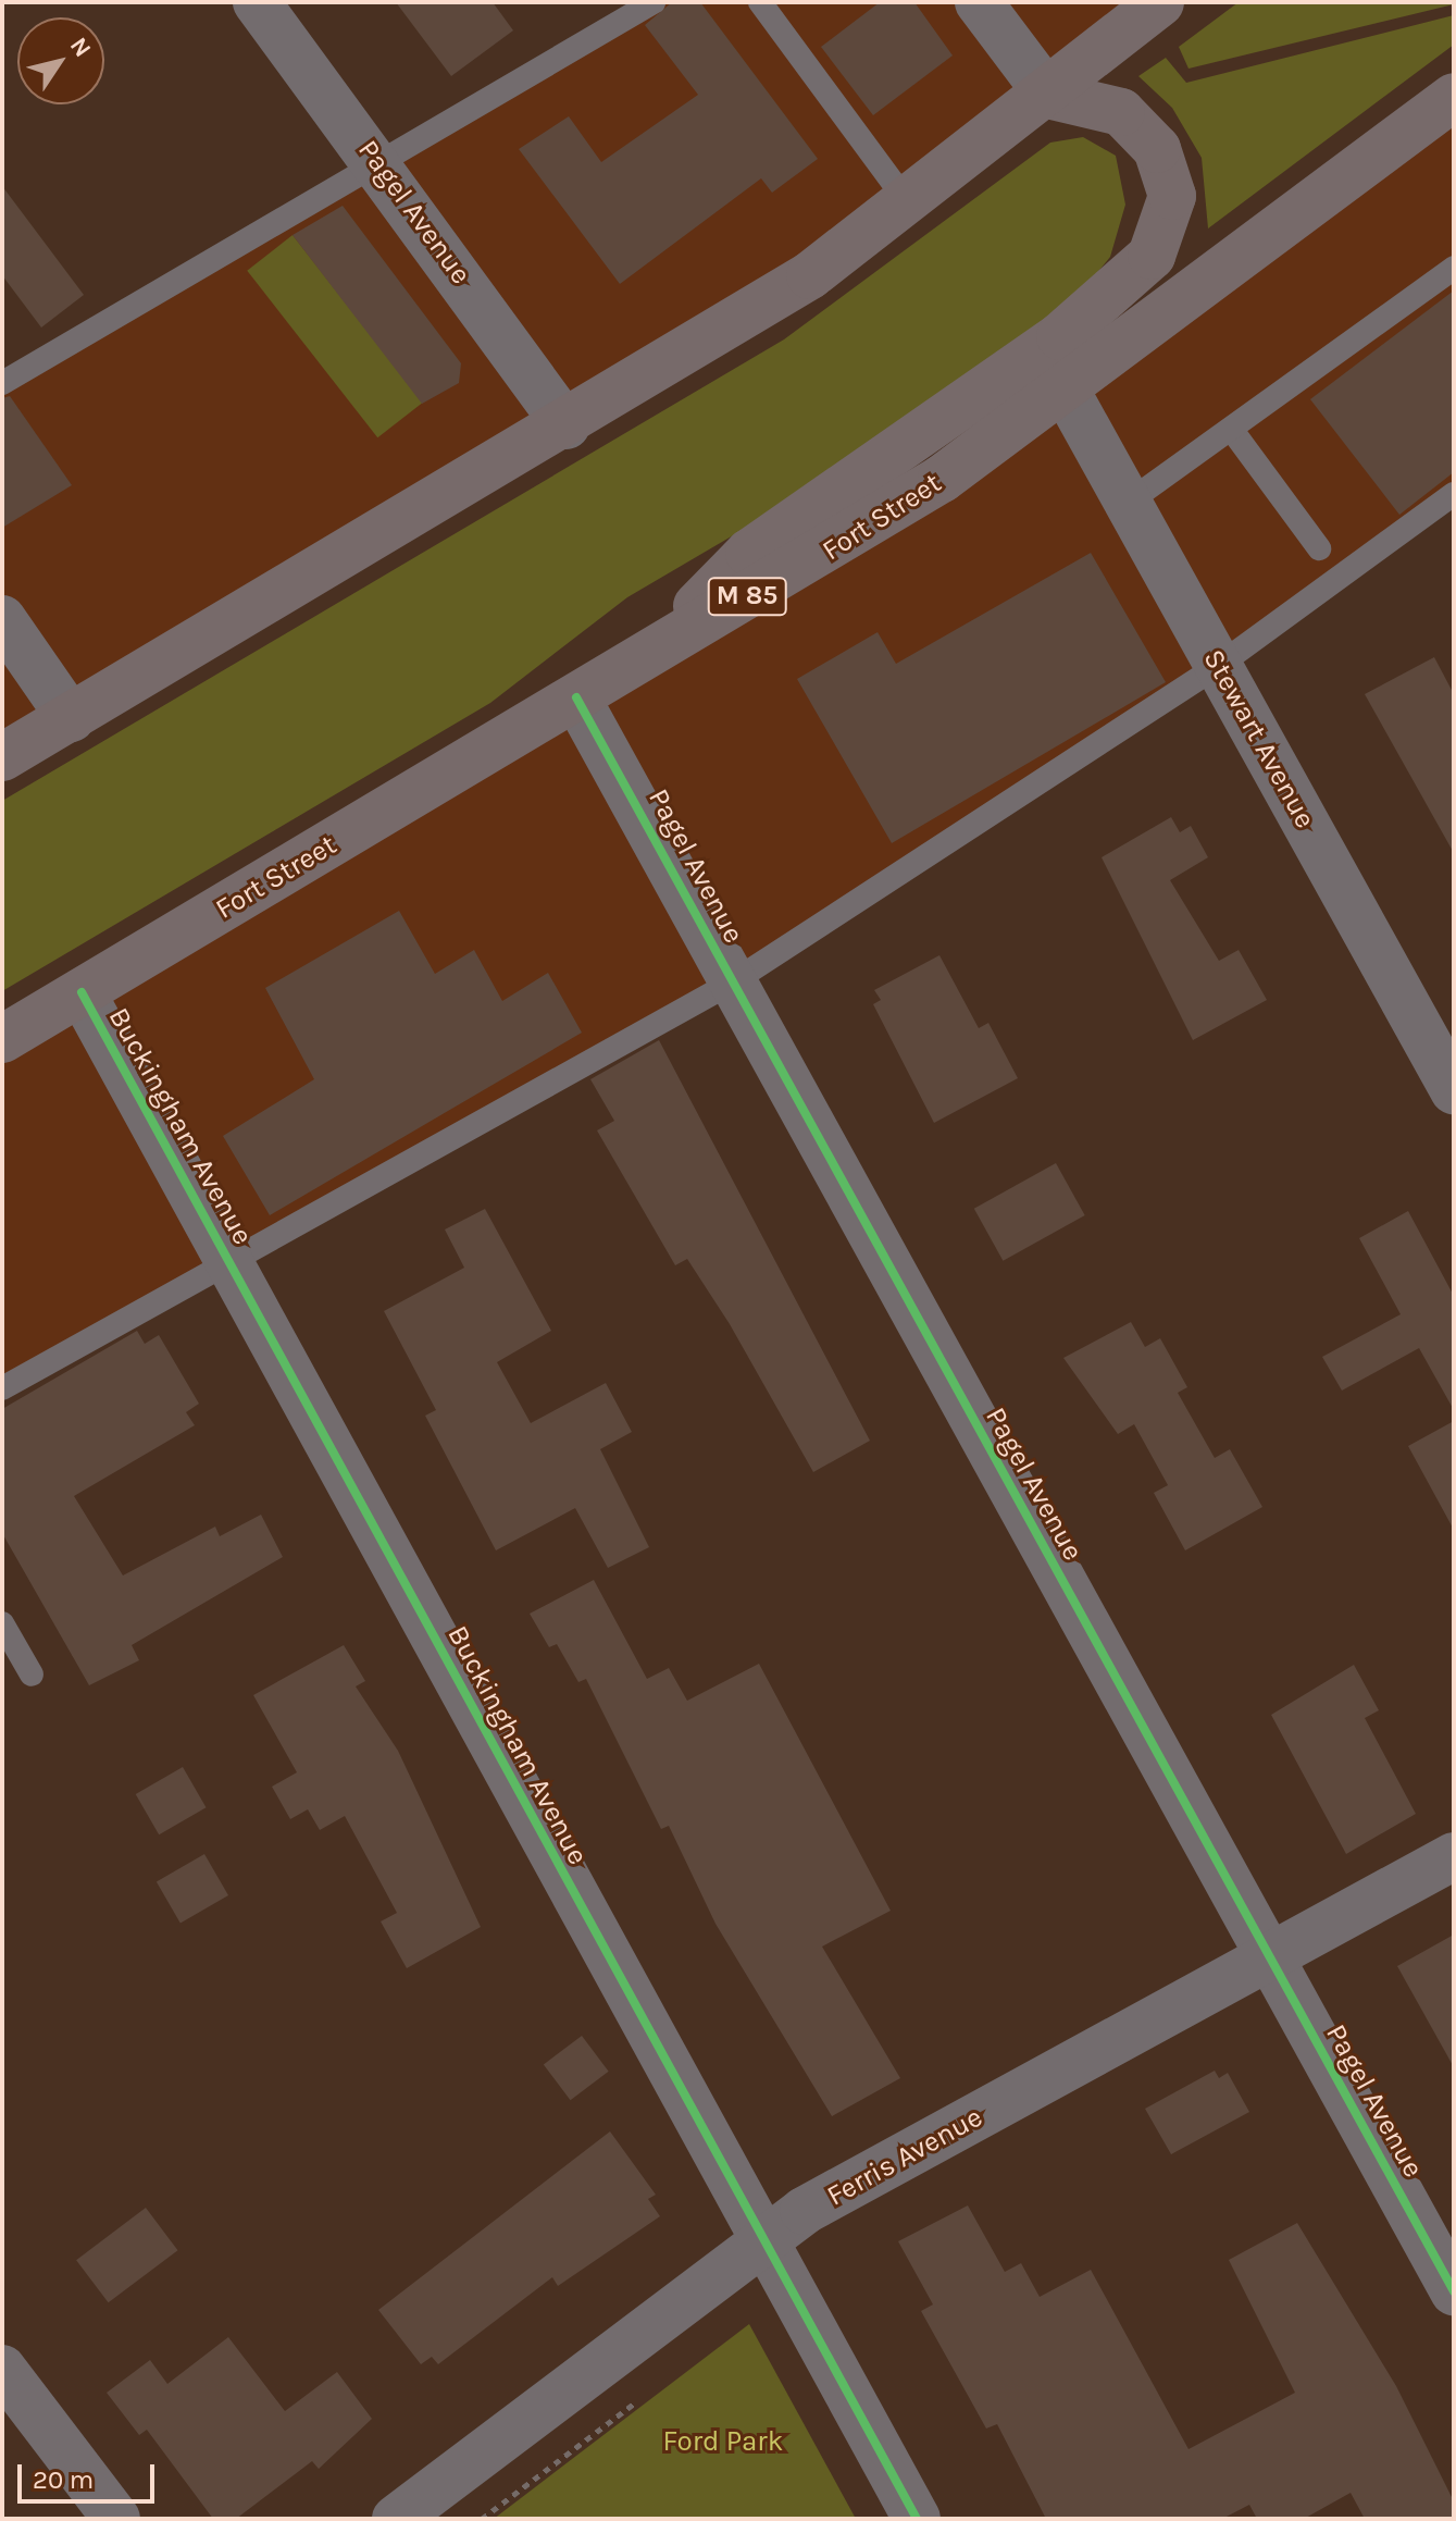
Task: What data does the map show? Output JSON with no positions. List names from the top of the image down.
{
  "streets": {
    "main road": ["Fort Street", "M 85"],
    "street": [
      "Pagel Avenue",
      "Stewart Avenue",
      "Buckingham Avenue",
      "Ferris Avenue"
    ]
  },
  "crossings": [
    ["Pagel Avenue", "Fort Street"],
    ["Pagel Avenue", "Ferris Avenue"],
    ["Fort Street", "Stewart Avenue"],
    ["Fort Street", "Buckingham Avenue"],
    ["Buckingham Avenue", "Ferris Avenue"]
  ],
  "parks": ["Ford Park"],
  "scale_bar": "20 m",
  "north": "top right"
}
